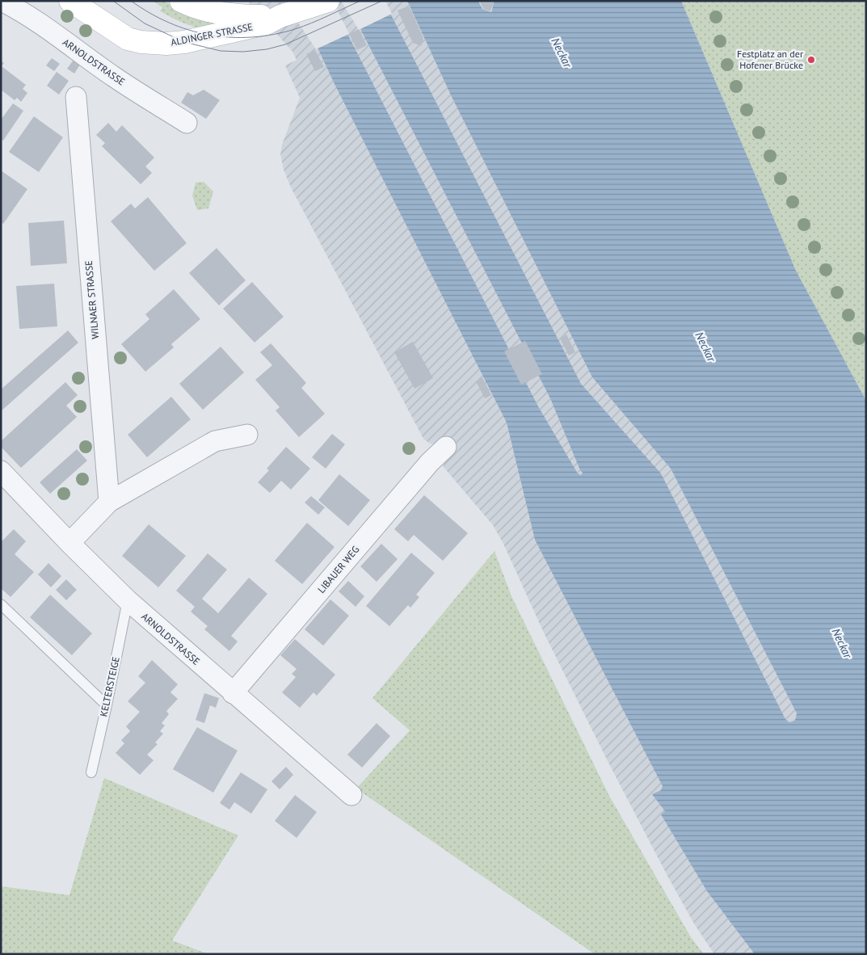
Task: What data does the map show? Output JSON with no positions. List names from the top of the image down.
{
  "streets": {
    "main road": ["ALDINGER STRASSE"],
    "street": ["ARNOLDSTRASSE", "WILNAER STRASSE", "LIBAUER WEG"],
    "lane": ["KELTERSTEIGE"]
  },
  "crossings": [
    ["ARNOLDSTRASSE", "LIBAUER WEG"],
    ["ARNOLDSTRASSE", "KELTERSTEIGE"]
  ],
  "water": ["Neckar"],
  "places": ["Festplatz an der Hofener Brücke"]
}
